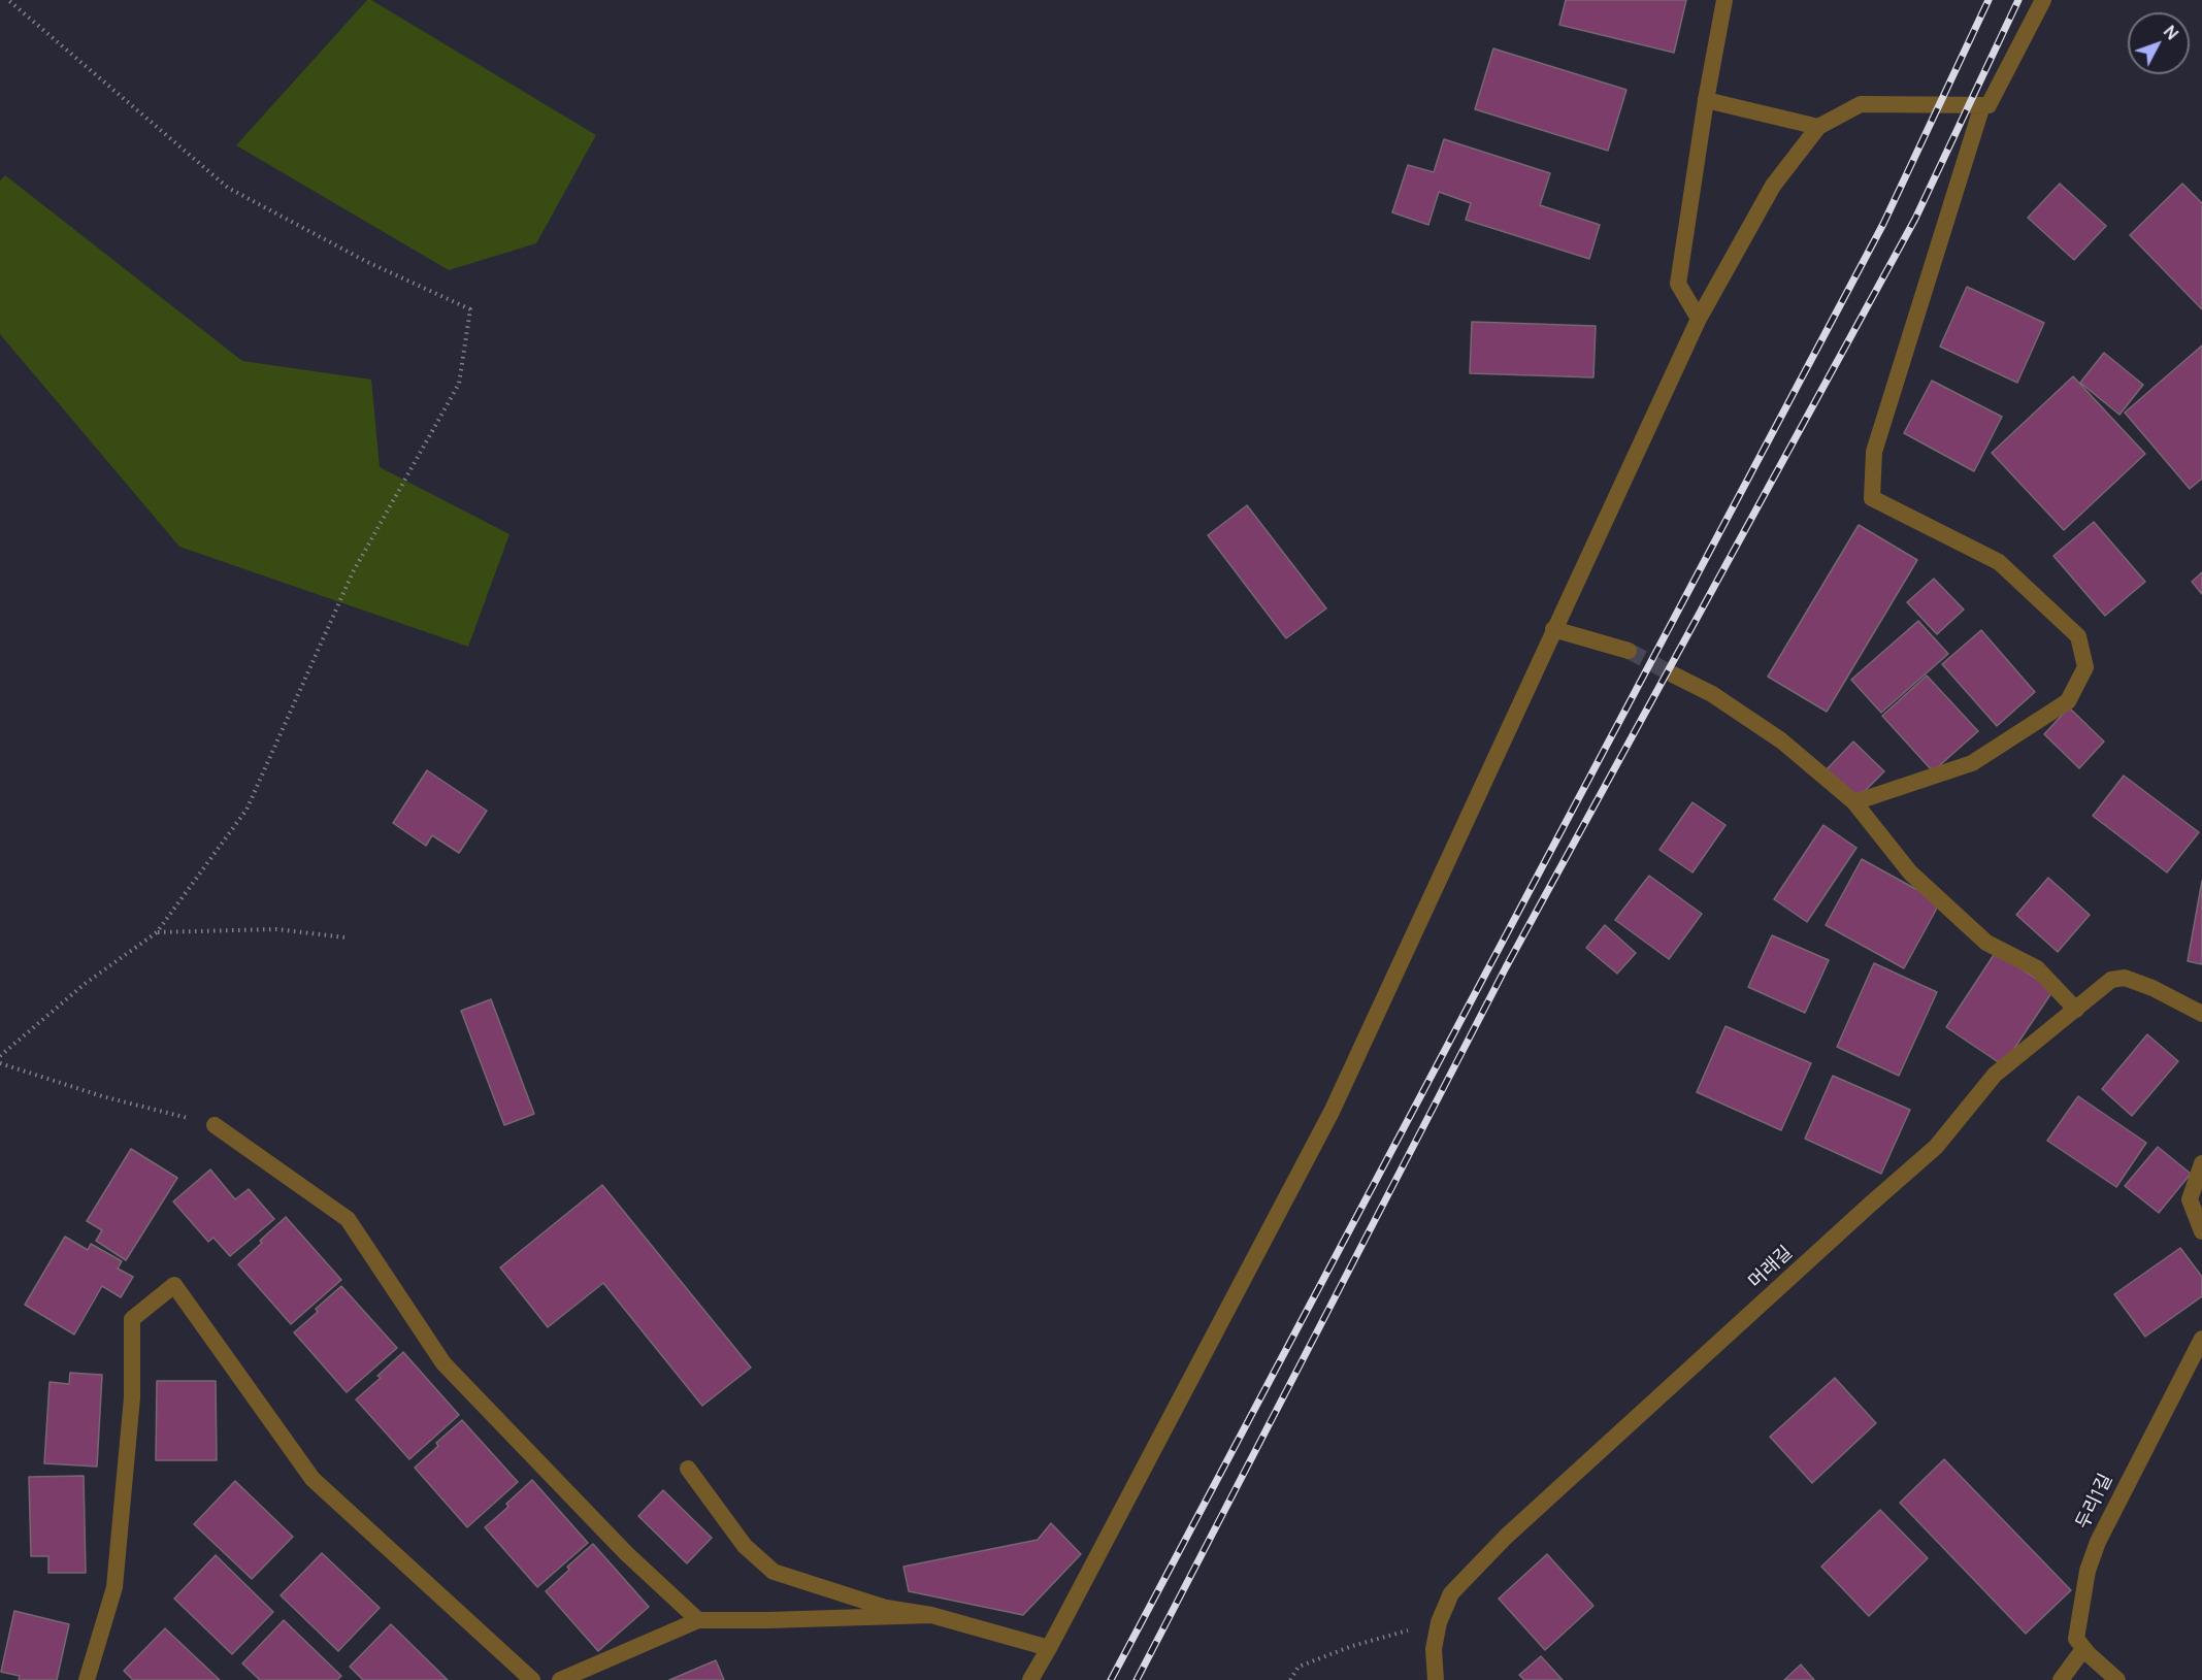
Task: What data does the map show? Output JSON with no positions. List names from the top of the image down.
{
  "streets": {
    "street": ["머래길", "두리1길"]
  },
  "north": "top right"
}
